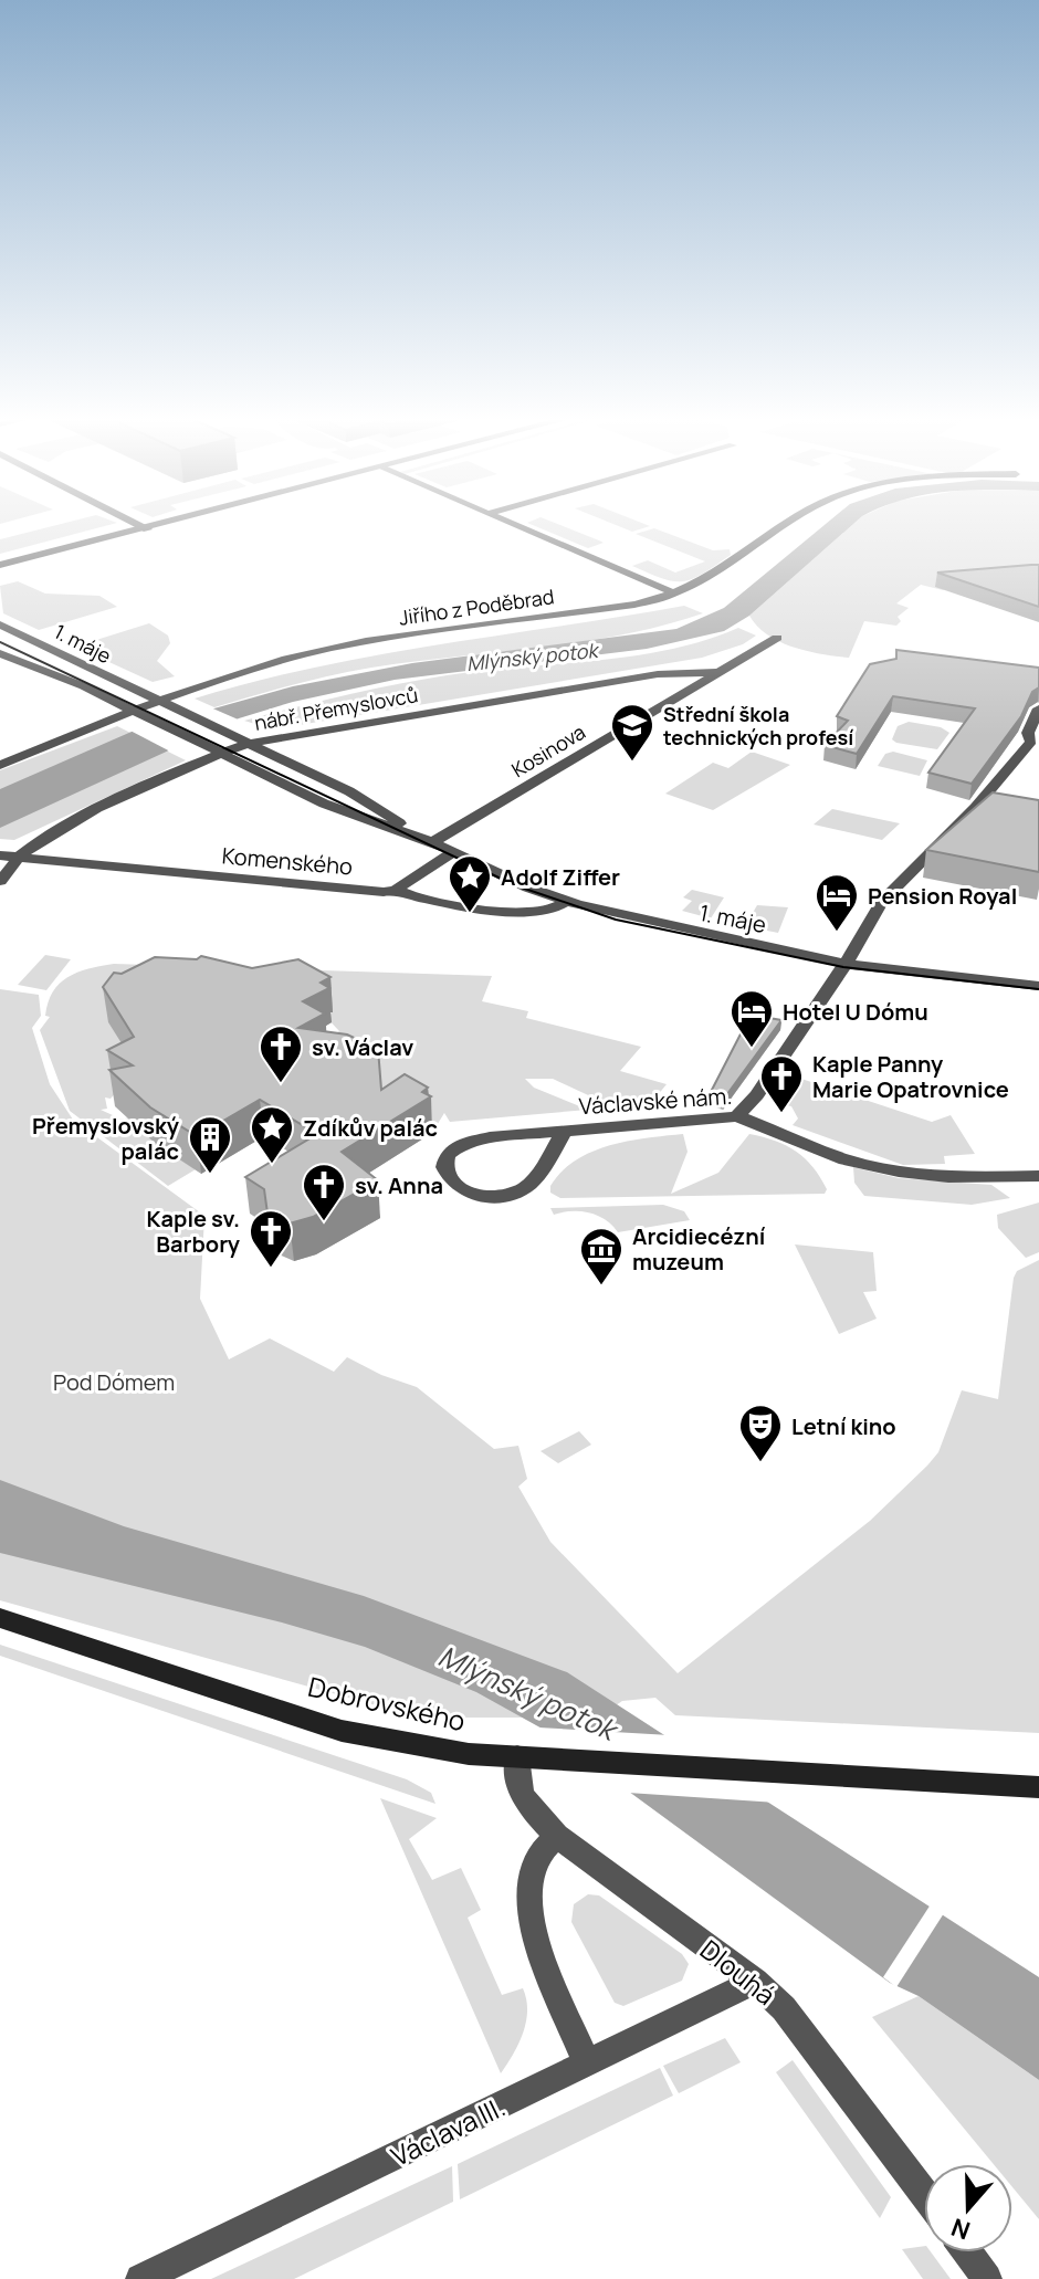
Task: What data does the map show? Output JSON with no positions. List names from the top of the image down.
{
  "streets": {
    "main road": ["Dobrovského"],
    "street": [
      "Jiřího z Poděbrad",
      "1. máje",
      "nábř. Přemyslovců",
      "Kosinova",
      "Komenského",
      "Václavské nám.",
      "Dlouhá",
      "Václava III."
    ]
  },
  "crossings": [
    ["Jiřího z Poděbrad", "1. máje"],
    ["1. máje", "nábř. Přemyslovců"],
    ["1. máje", "Kosinova"],
    ["1. máje", "Komenského"],
    ["nábř. Přemyslovců", "Kosinova"],
    ["nábř. Přemyslovců", "Komenského"],
    ["Dobrovského", "Dlouhá"],
    ["Dlouhá", "Václava III."]
  ],
  "water": ["Mlýnský potok"],
  "parks": ["Pod Dómem"],
  "places": {
    "school or university": ["Střední škola technických profesí"],
    "place": ["Adolf Ziffer", "Zdíkův palác"],
    "hotel": ["Pension Royal", "Hotel U Dómu"],
    "church": [
      "sv. Václav",
      "Kaple Panny Marie Opatrovnice",
      "sv. Anna",
      "Kaple sv. Barbory"
    ],
    "building": ["Přemyslovský palác"],
    "museum": ["Arcidiecézní muzeum"],
    "theatre": ["Letní kino"]
  },
  "north": "bottom"
}
